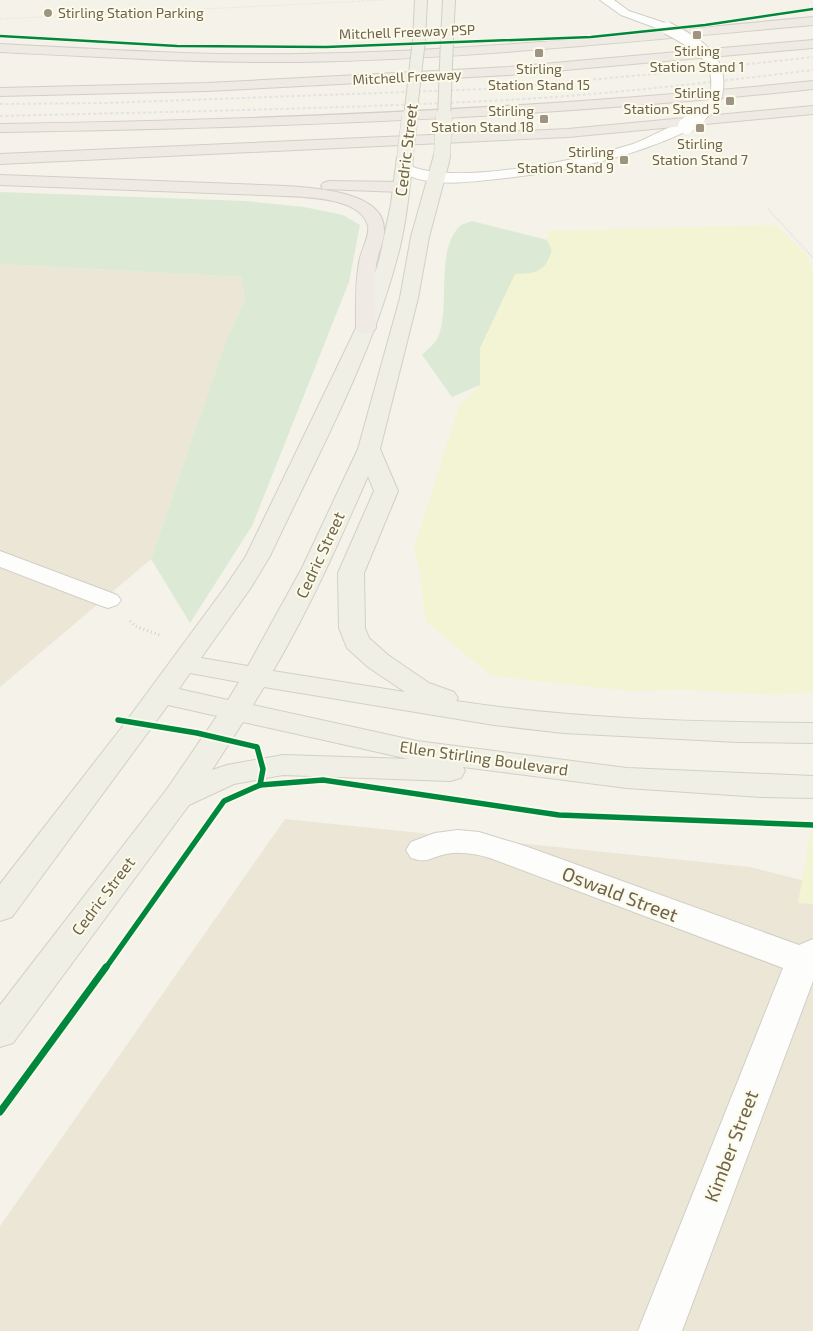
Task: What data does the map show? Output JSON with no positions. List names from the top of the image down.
{
  "streets": {
    "highway": ["Mitchell Freeway"],
    "main road": ["Cedric Street", "Ellen Stirling Boulevard"],
    "street": ["Oswald Street", "Kimber Street"],
    "cycle path": ["Mitchell Freeway PSP"]
  },
  "crossings": [
    ["Cedric Street", "Ellen Stirling Boulevard"],
    ["Oswald Street", "Kimber Street"]
  ],
  "places": {
    "other": ["Stirling Station Parking"],
    "transit": [
      "Stirling Station Stand 1",
      "Stirling Station Stand 15",
      "Stirling Station Stand 5",
      "Stirling Station Stand 18",
      "Stirling Station Stand 7",
      "Stirling Station Stand 9"
    ]
  }
}
